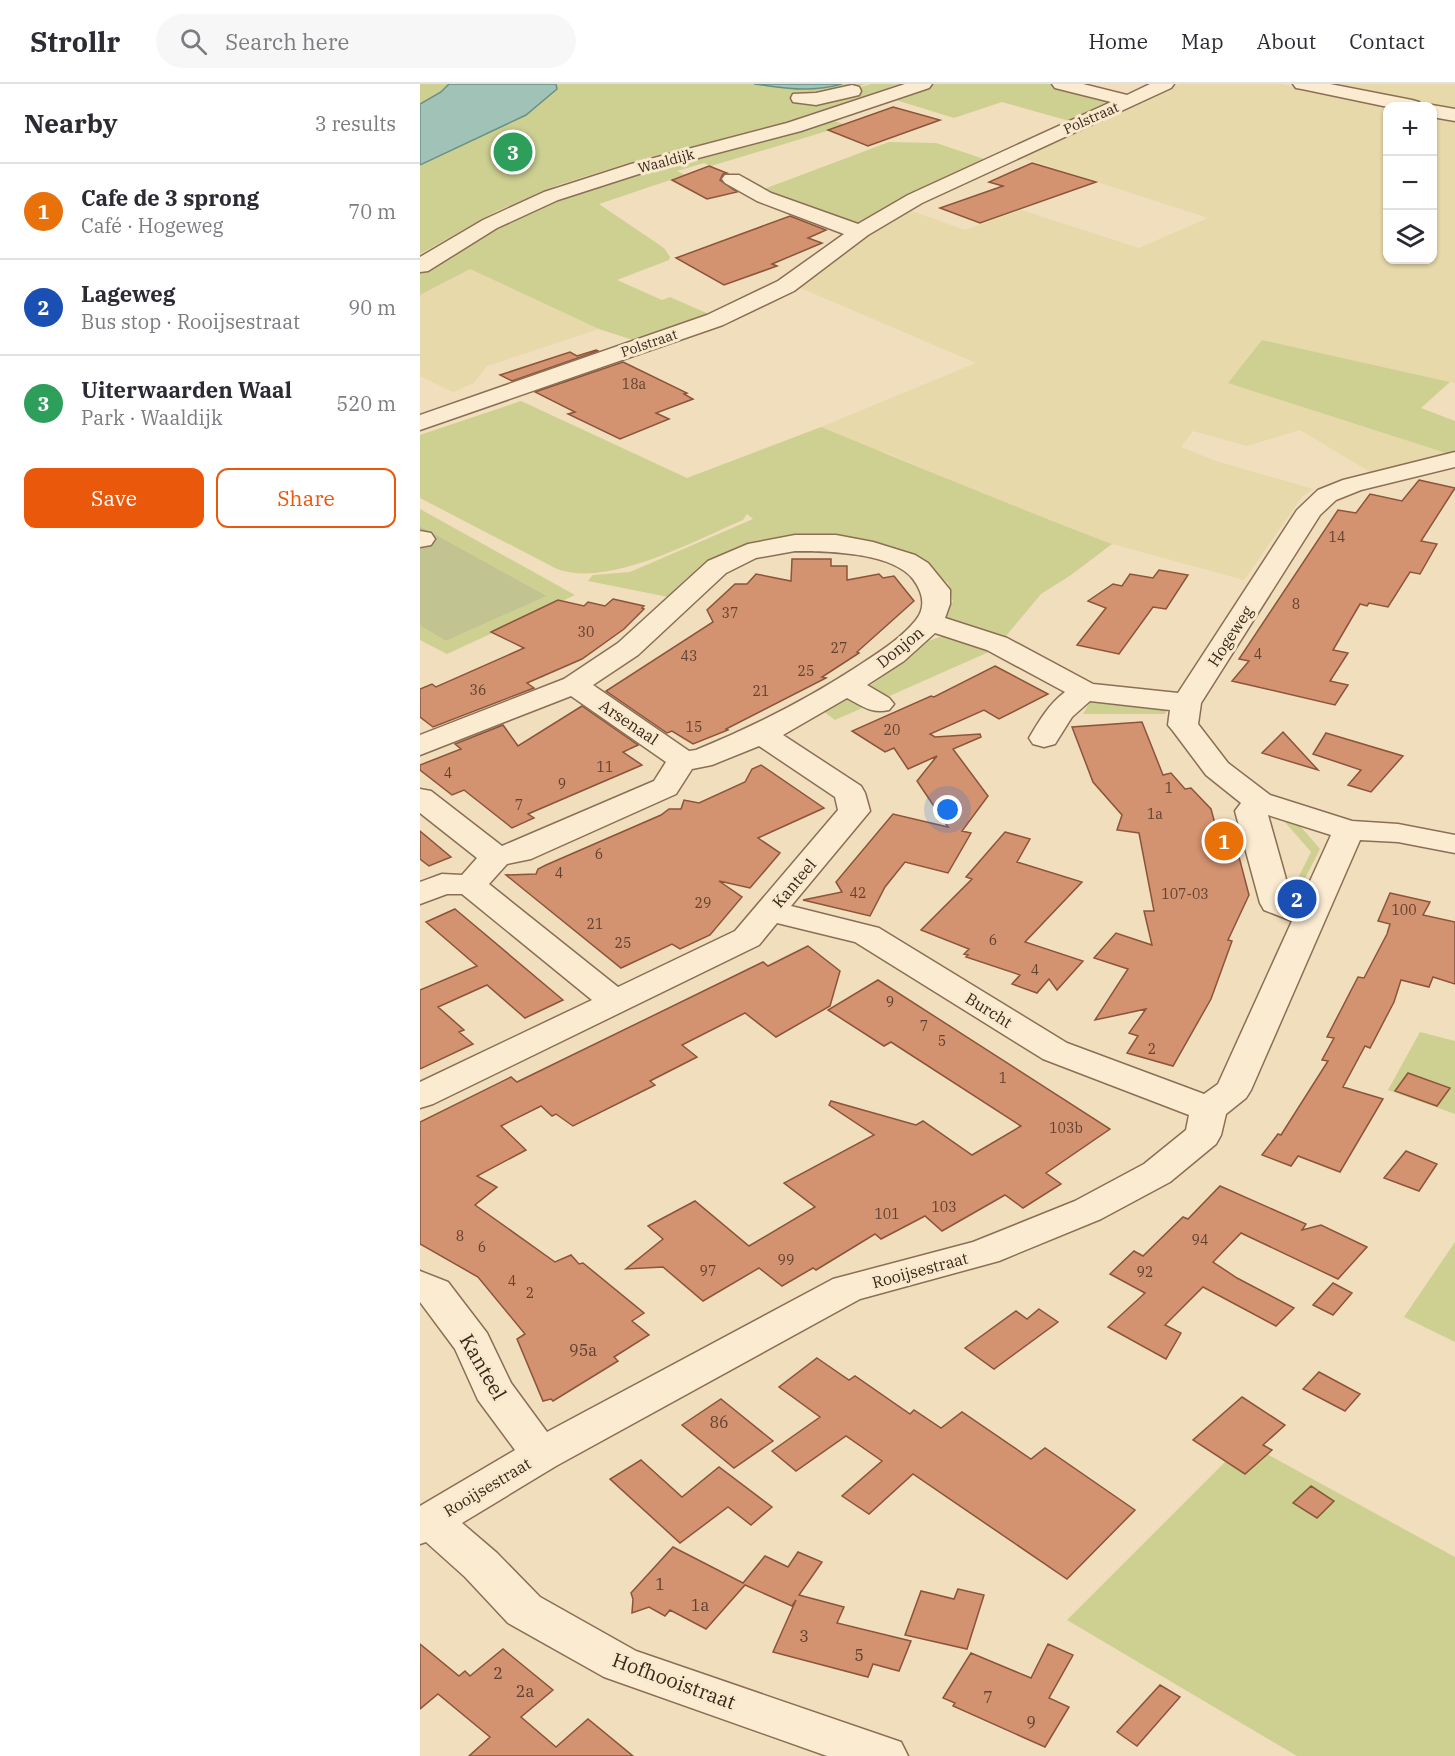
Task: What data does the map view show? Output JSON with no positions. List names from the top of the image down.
{
  "streets": {
    "street": [
      "Polstraat",
      "Waaldijk",
      "Hogeweg",
      "Donjon",
      "Arsenaal",
      "Kanteel",
      "Burcht",
      "Rooijsestraat",
      "Hofhooistraat"
    ]
  },
  "crossings": [
    ["Donjon", "Arsenaal"],
    ["Donjon", "Kanteel"],
    ["Kanteel", "Burcht"],
    ["Kanteel", "Rooijsestraat"],
    ["Burcht", "Rooijsestraat"],
    ["Rooijsestraat", "Hofhooistraat"]
  ],
  "house_numbers": [
    "18a",
    "14",
    "8",
    "37",
    "30",
    "27",
    "4",
    "43",
    "25",
    "36",
    "21",
    "15",
    "20",
    "11",
    "4",
    "9",
    "1",
    "7",
    "1a",
    "6",
    "4",
    "42",
    "107-03",
    "29",
    "100",
    "21",
    "6",
    "25",
    "4",
    "9",
    "7",
    "5",
    "2",
    "1",
    "103b",
    "103",
    "101",
    "8",
    "94",
    "6",
    "99",
    "97",
    "92",
    "4",
    "2",
    "95a",
    "86",
    "1",
    "1a",
    "3",
    "5",
    "2",
    "2a",
    "7",
    "9"
  ],
  "page": {
    "header": "Strollr",
    "search": "Search here",
    "nav": [
      "Home",
      "Map",
      "About",
      "Contact"
    ],
    "heading": ["Nearby", "3 results"],
    "map_buttons": ["+", "−"],
    "pins": ["3", "1", "2"],
    "list": [
      {
        "mark": "1",
        "name": "Cafe de 3 sprong",
        "note": "Café · Hogeweg",
        "value": "70 m"
      },
      {
        "mark": "2",
        "name": "Lageweg",
        "note": "Bus stop · Rooijsestraat",
        "value": "90 m"
      },
      {
        "mark": "3",
        "name": "Uiterwaarden Waal",
        "note": "Park · Waaldijk",
        "value": "520 m"
      }
    ],
    "buttons": ["Save", "Share"]
  }
}
